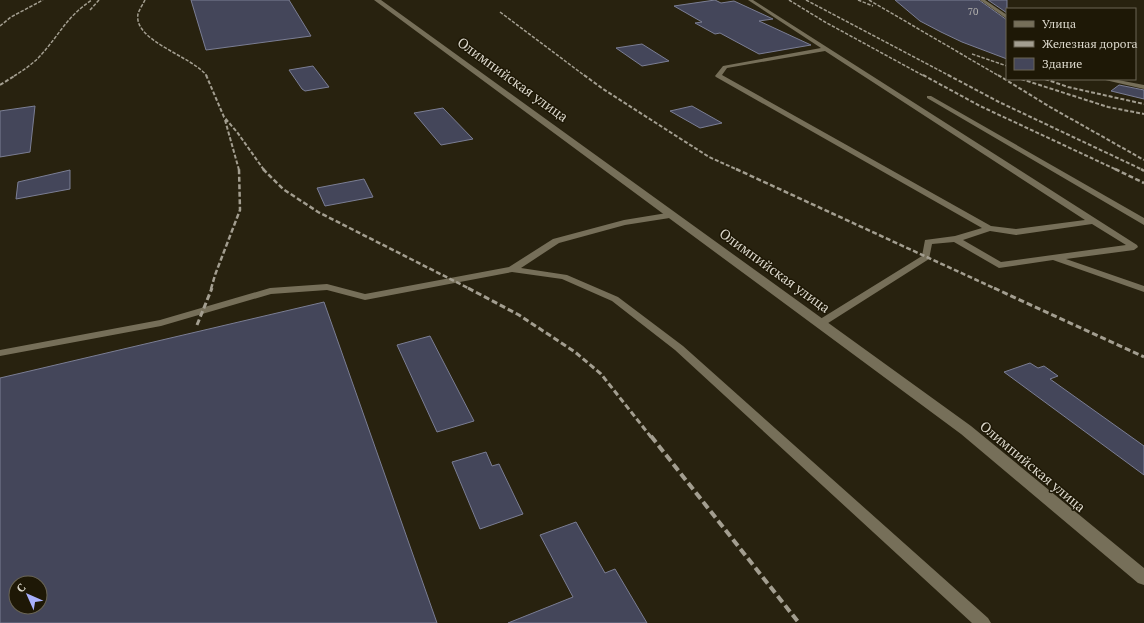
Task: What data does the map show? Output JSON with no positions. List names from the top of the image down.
{
  "streets": {
    "street": ["Олимпийская улица"]
  },
  "house_numbers": ["70"],
  "legend": ["Улица", "Железная дорога", "Здание"],
  "north": "top left"
}
